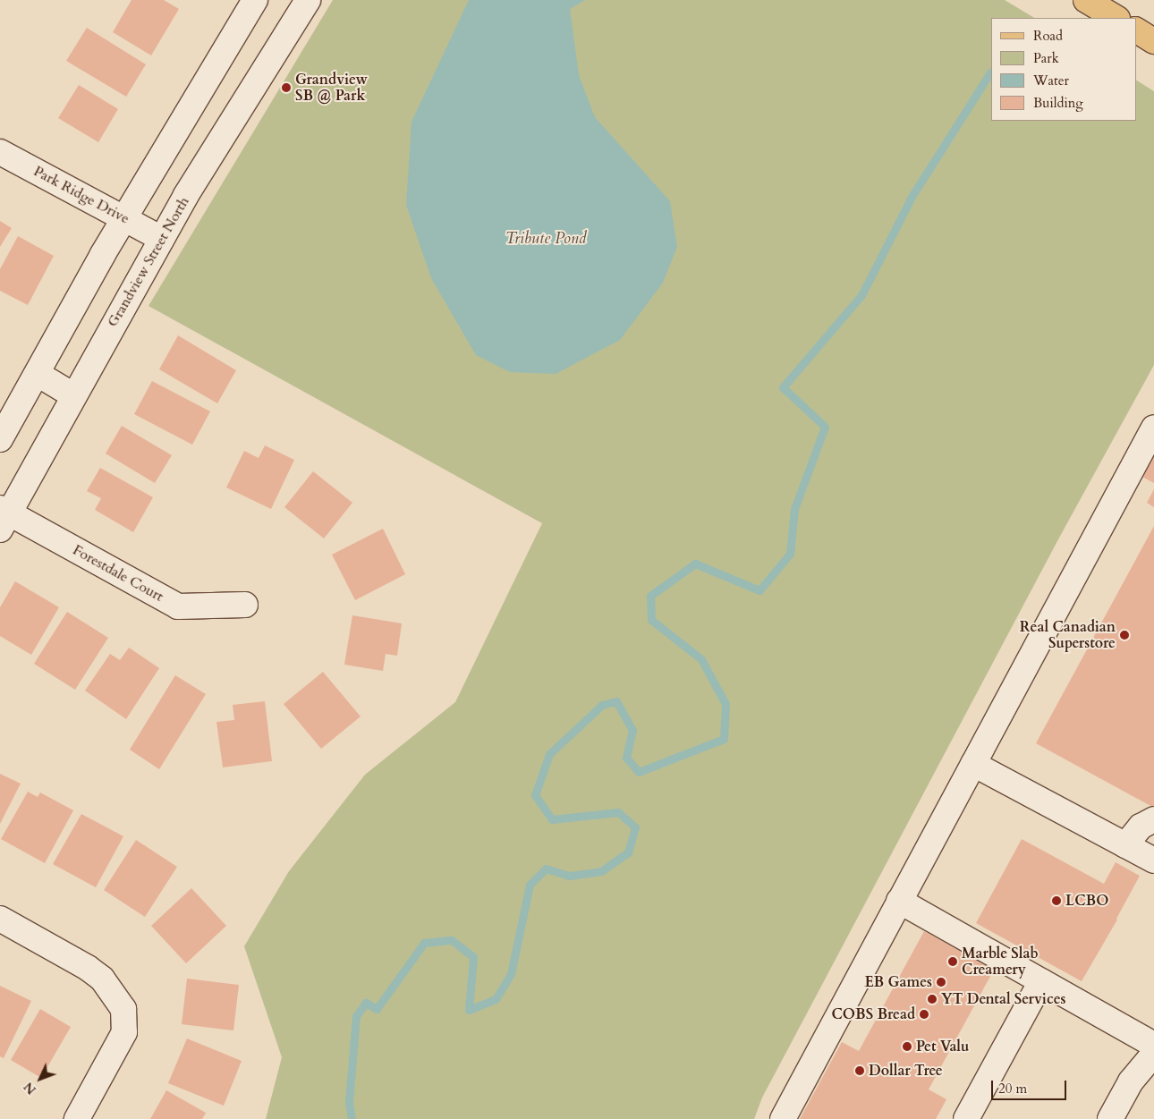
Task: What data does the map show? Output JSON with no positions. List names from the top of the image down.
{
  "streets": {
    "street": ["Park Ridge Drive", "Grandview Street North", "Forestdale Court"]
  },
  "crossings": [
    ["Park Ridge Drive", "Grandview Street North"],
    ["Grandview Street North", "Forestdale Court"]
  ],
  "water": ["Tribute Pond"],
  "places": [
    "Grandview SB @ Park",
    "Real Canadian Superstore",
    "LCBO",
    "Marble Slab Creamery",
    "EB Games",
    "YT Dental Services",
    "COBS Bread",
    "Pet Valu",
    "Dollar Tree"
  ],
  "legend": [
    "Road",
    "Park",
    "Water",
    "Building"
  ],
  "scale_bar": "20 m",
  "north": "bottom left"
}
